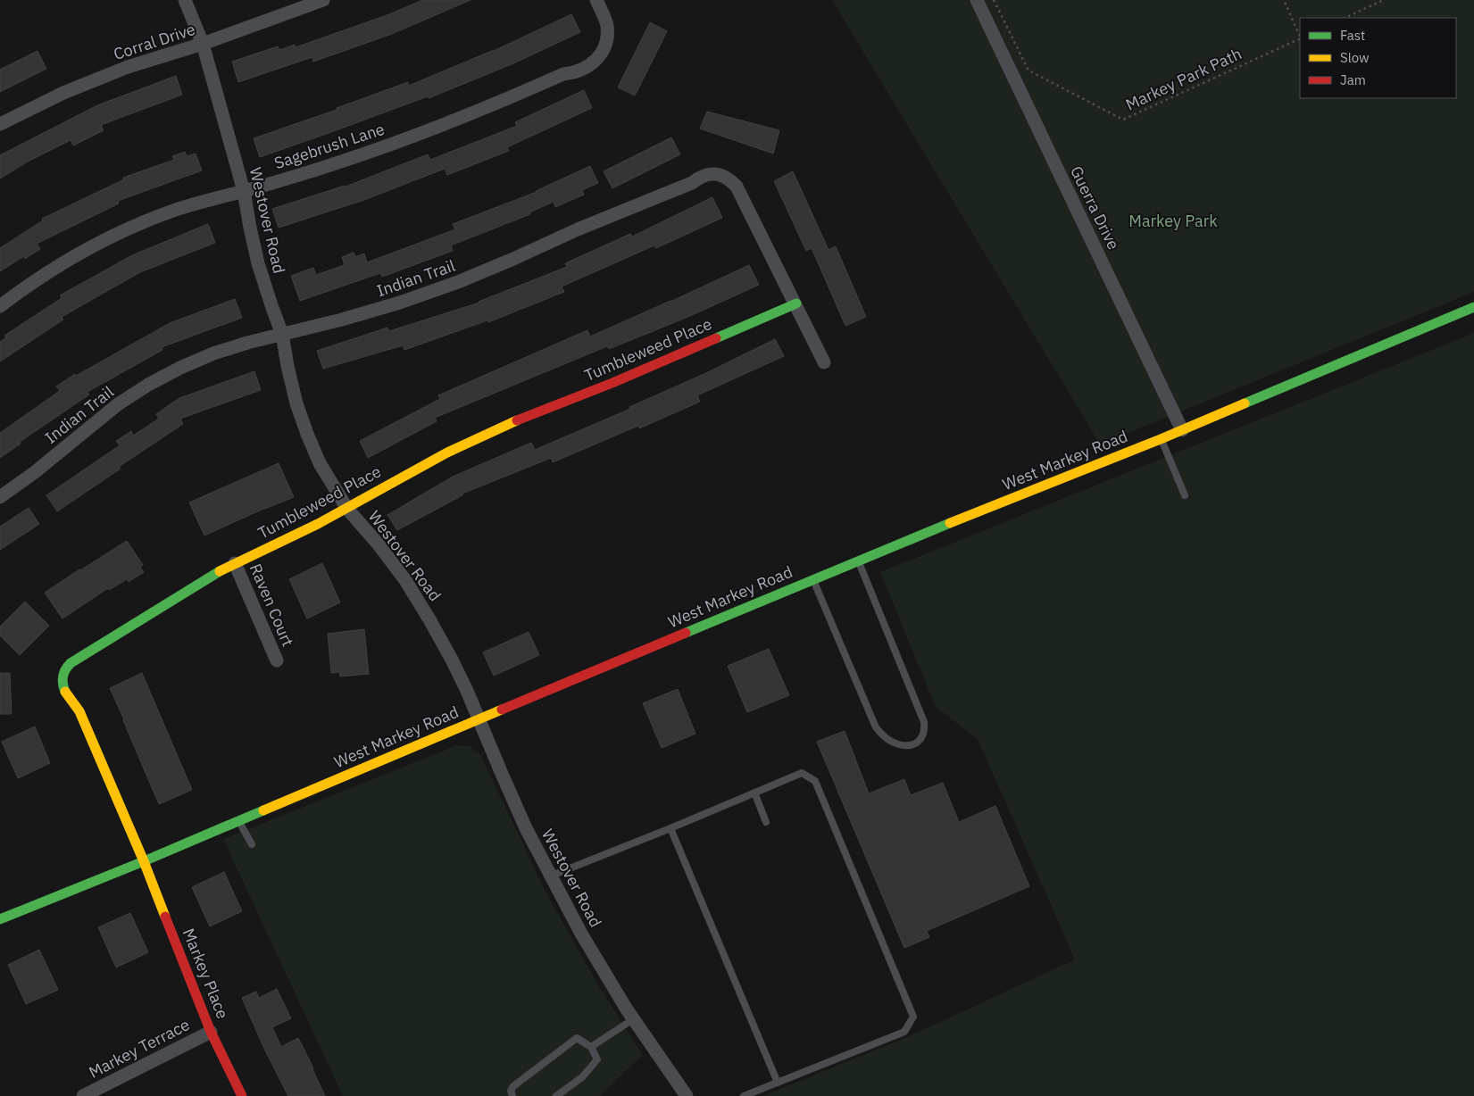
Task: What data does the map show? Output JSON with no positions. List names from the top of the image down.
{
  "streets": {
    "street": [
      "Corral Drive",
      "Sagebrush Lane",
      "Guerra Drive",
      "Westover Road",
      "Indian Trail",
      "Tumbleweed Place",
      "West Markey Road",
      "Raven Court",
      "Markey Place",
      "Markey Terrace"
    ],
    "path": ["Markey Park Path"]
  },
  "crossings": [
    ["Corral Drive", "Westover Road"],
    ["Sagebrush Lane", "Westover Road"],
    ["Guerra Drive", "West Markey Road"],
    ["Westover Road", "Indian Trail"],
    ["Westover Road", "Tumbleweed Place"],
    ["Westover Road", "West Markey Road"],
    ["Indian Trail", "Tumbleweed Place"],
    ["Tumbleweed Place", "West Markey Road"],
    ["Tumbleweed Place", "Raven Court"],
    ["Tumbleweed Place", "Markey Place"],
    ["West Markey Road", "Markey Place"],
    ["Markey Place", "Markey Terrace"]
  ],
  "parks": ["Markey Park"],
  "legend": ["Fast", "Slow", "Jam"]
}
